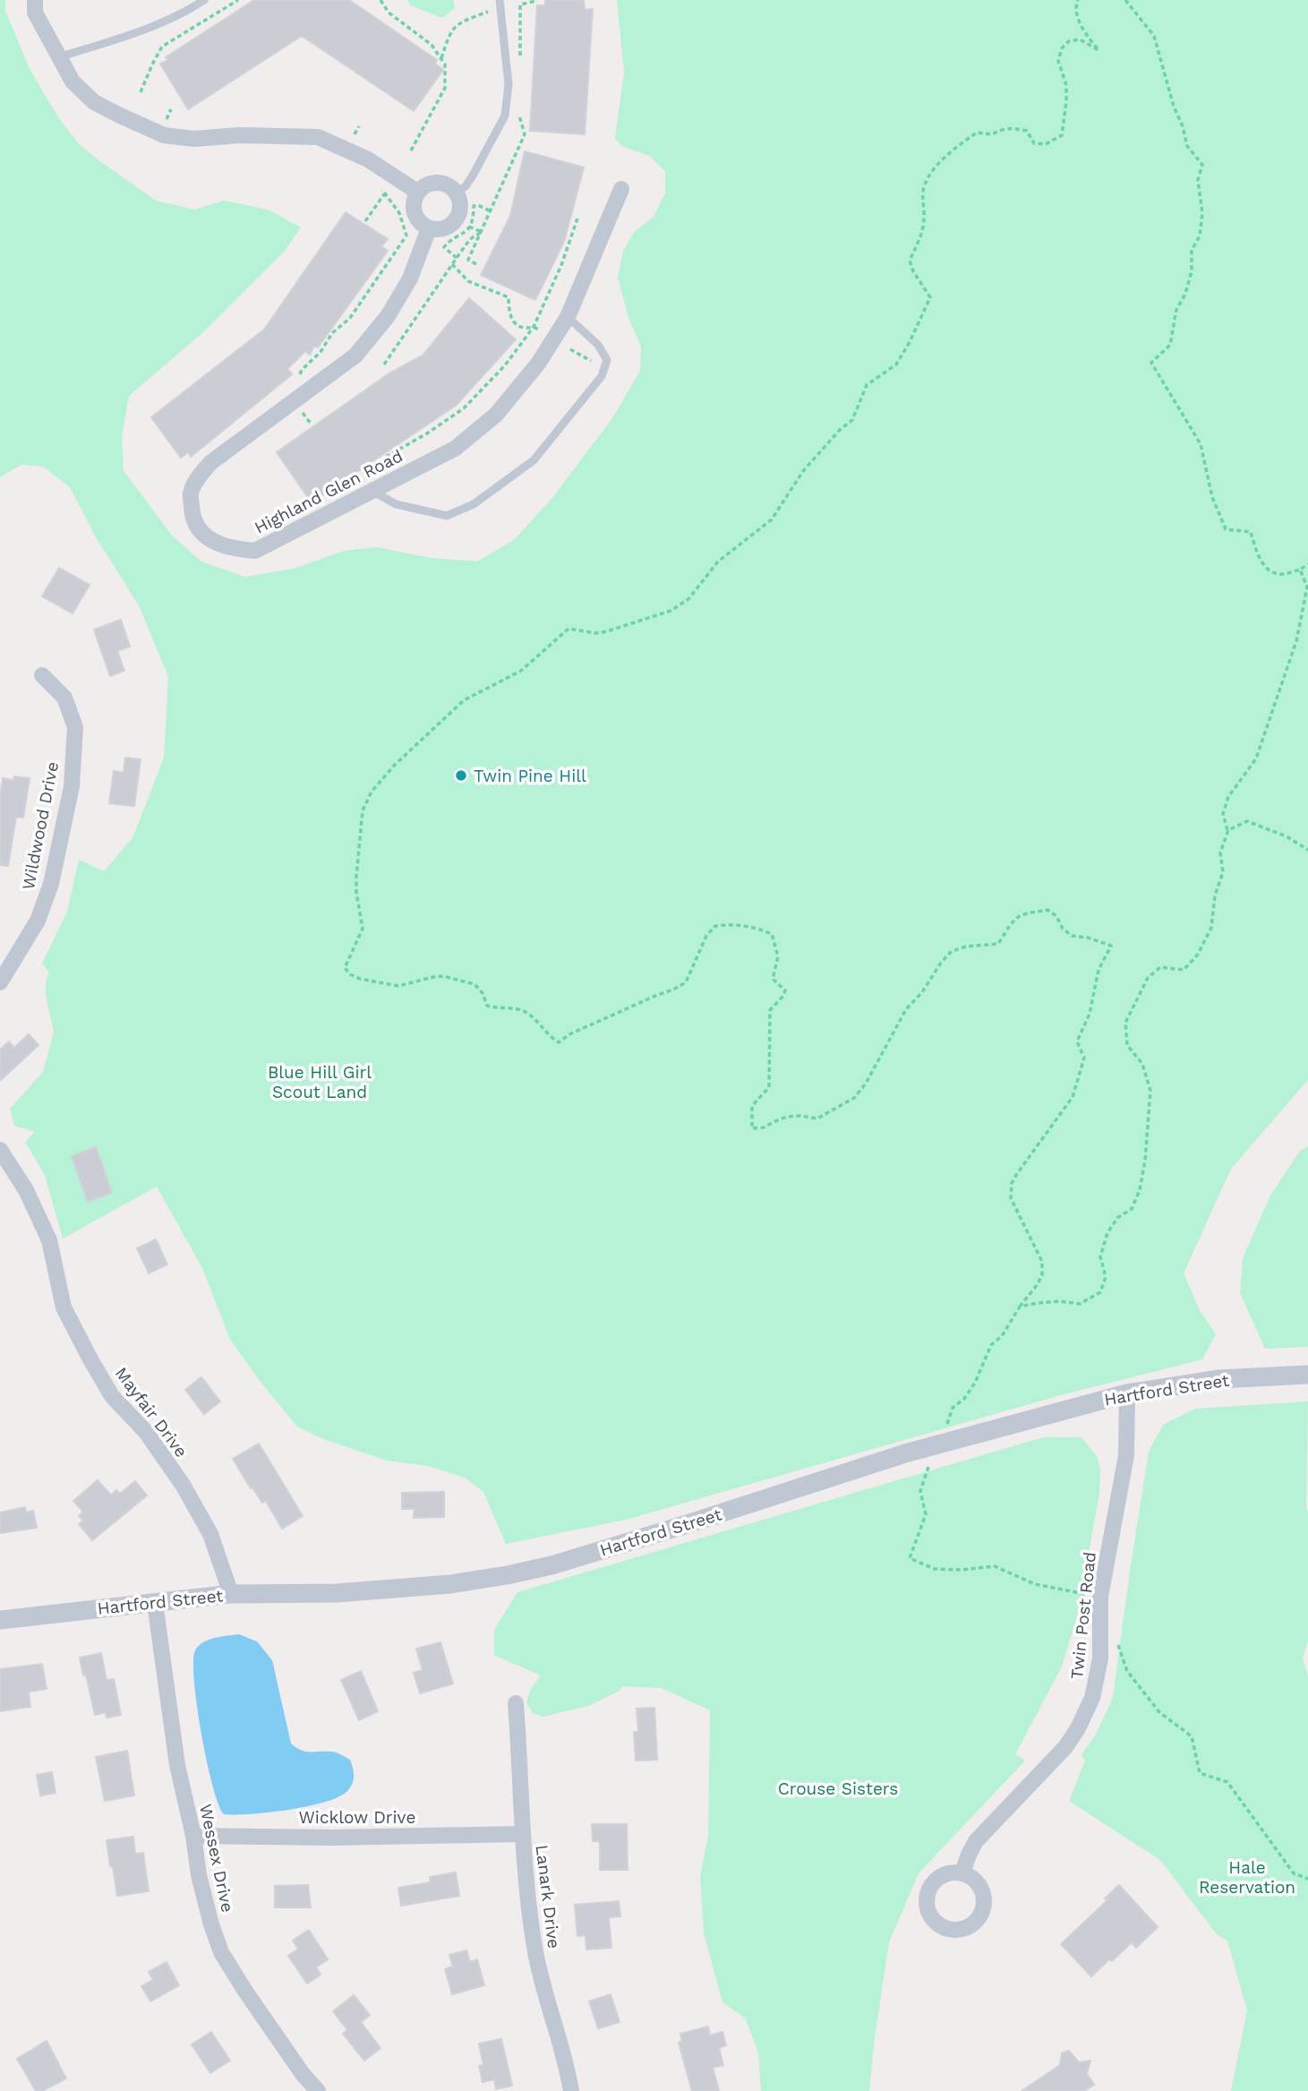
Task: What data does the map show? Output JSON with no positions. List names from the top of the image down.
{
  "streets": {
    "street": [
      "Highland Glen Road",
      "Wildwood Drive",
      "Hartford Street",
      "Mayfair Drive",
      "Twin Post Road",
      "Wicklow Drive",
      "Wessex Drive",
      "Lanark Drive"
    ]
  },
  "crossings": [
    ["Hartford Street", "Mayfair Drive"],
    ["Hartford Street", "Twin Post Road"],
    ["Hartford Street", "Wessex Drive"],
    ["Wicklow Drive", "Wessex Drive"],
    ["Wicklow Drive", "Lanark Drive"]
  ],
  "parks": ["Blue Hill Girl Scout Land", "Crouse Sisters", "Hale Reservation"],
  "places": ["Twin Pine Hill"]
}
